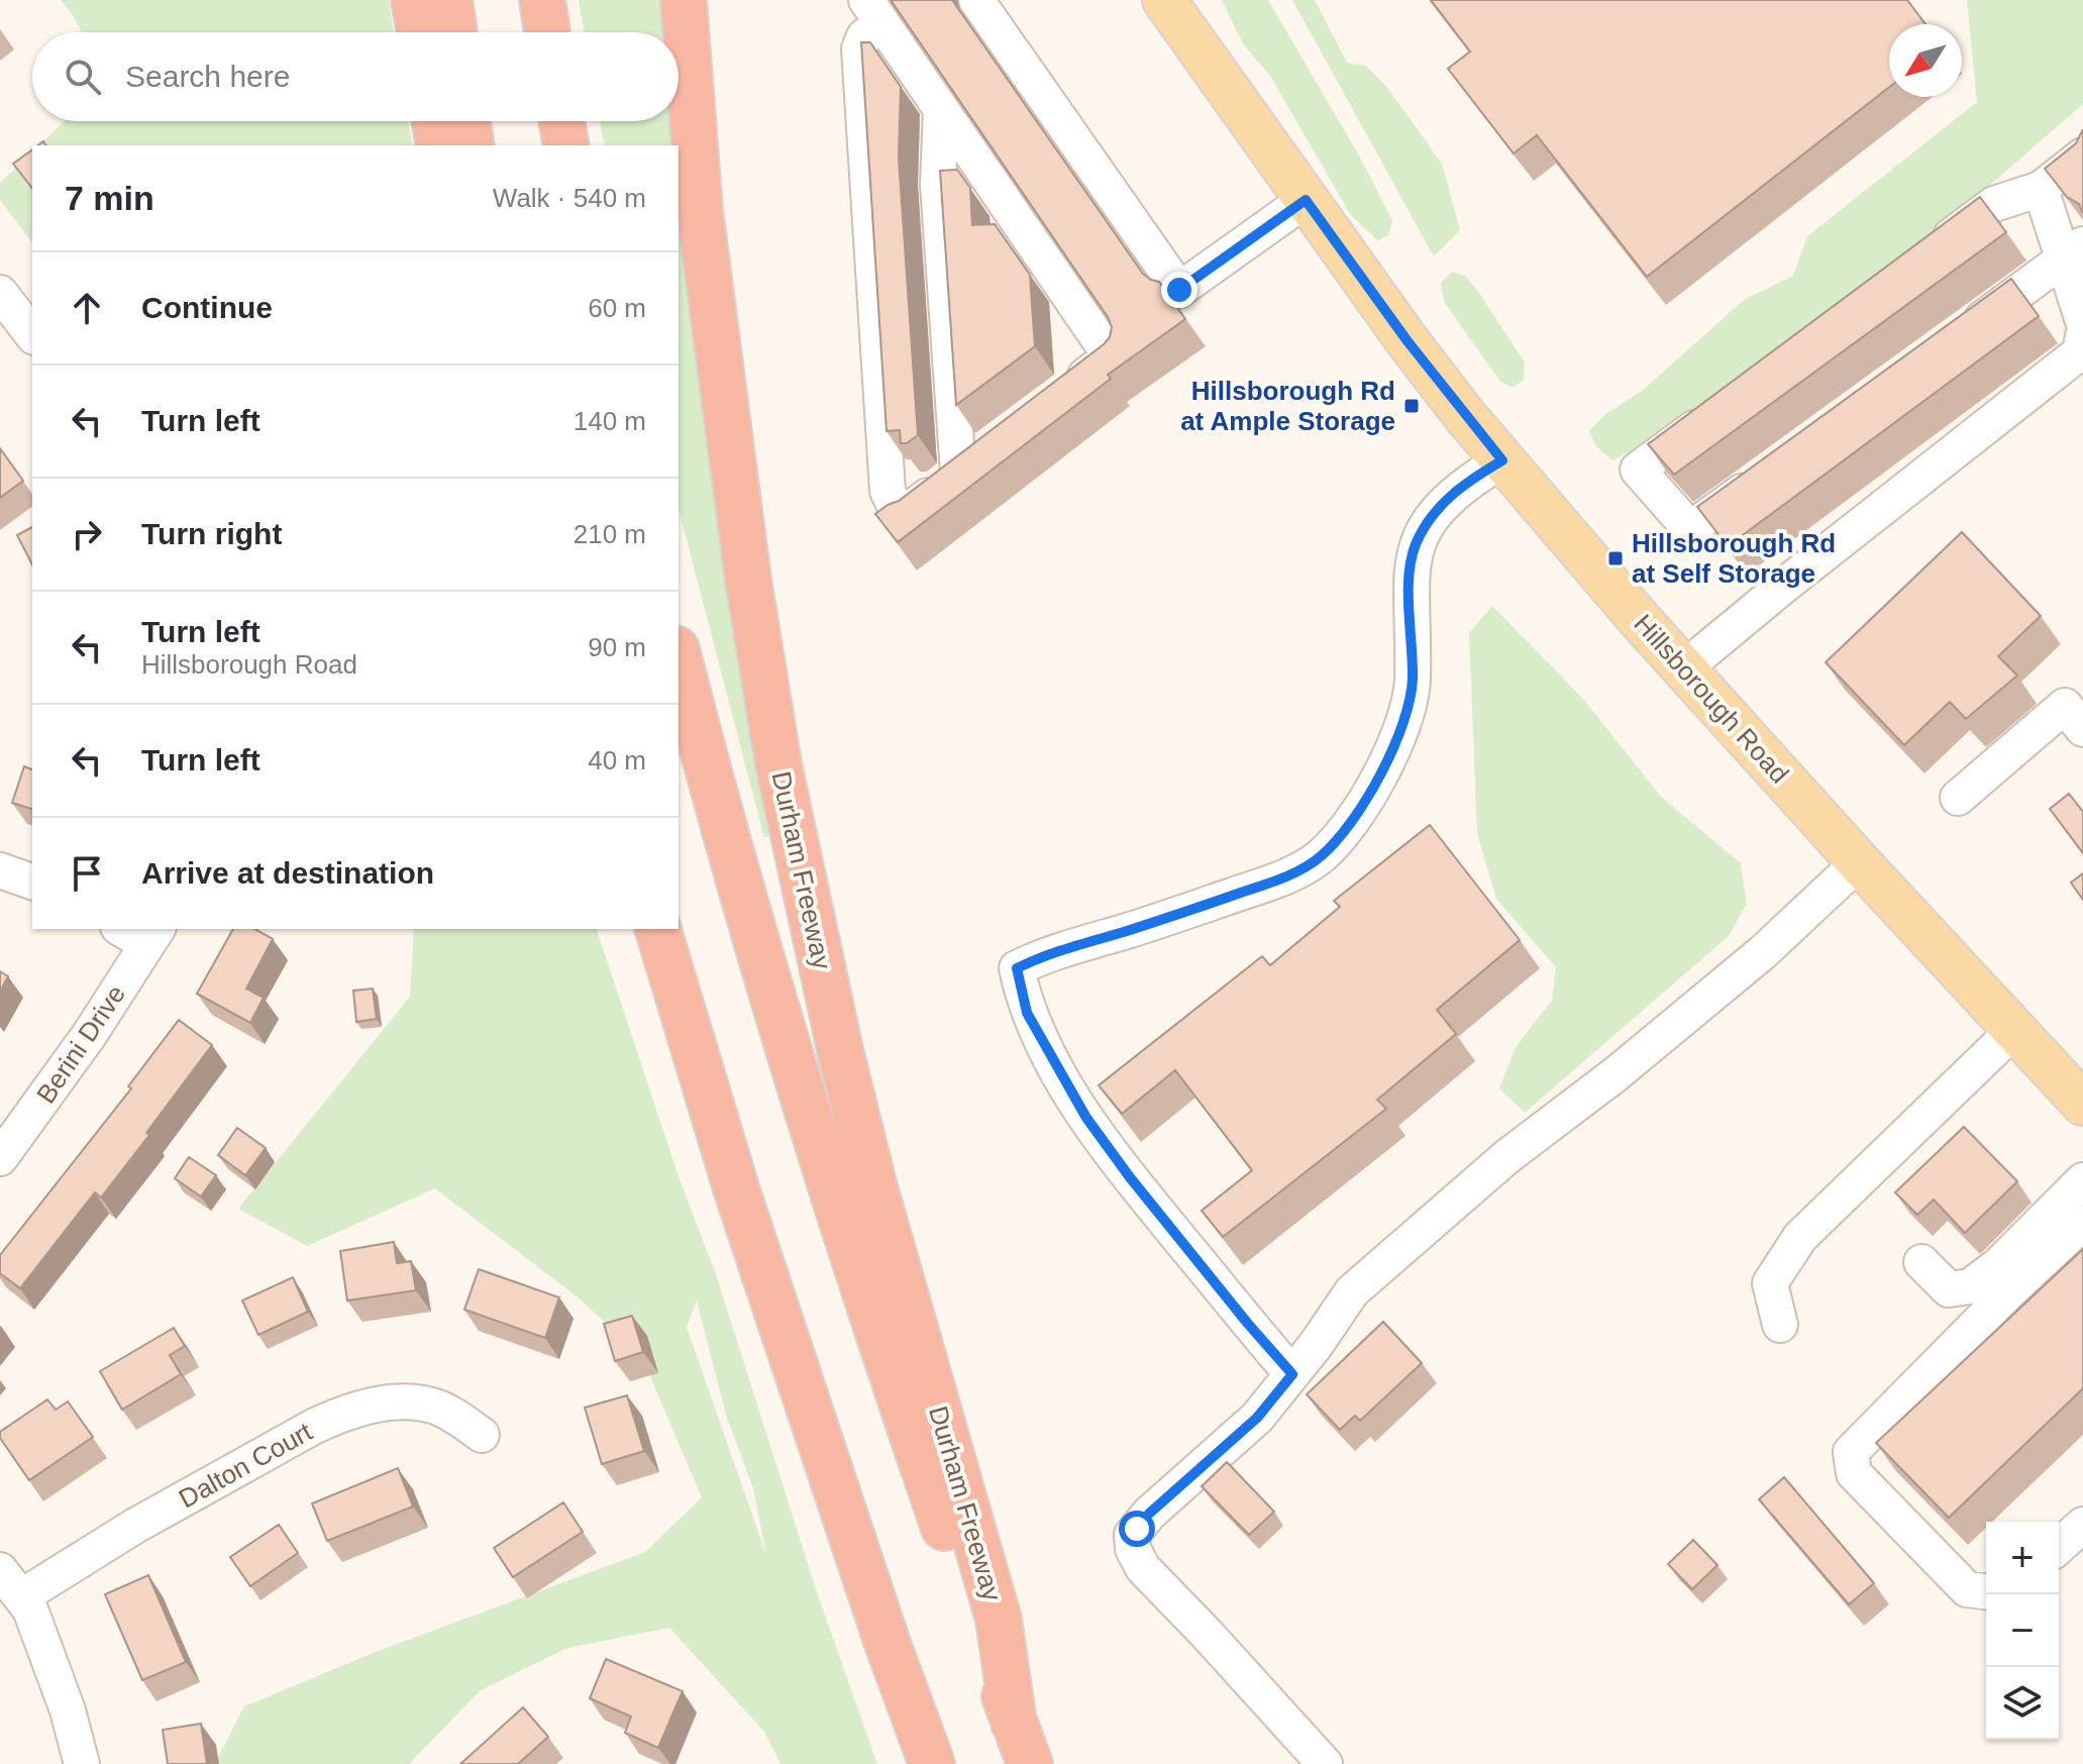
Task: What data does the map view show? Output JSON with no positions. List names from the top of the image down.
{
  "streets": {
    "highway": ["Durham Freeway"],
    "main road": ["Hillsborough Road"],
    "street": ["Berini Drive", "Dalton Court"]
  },
  "places": {
    "transit": ["Hillsborough Rd at Ample Storage", "Hillsborough Rd at Self Storage"]
  },
  "north": "bottom left",
  "page": {
    "search": "Search here",
    "heading": ["7 min", "Walk · 540 m"],
    "list": [
      ["Continue", "60 m"],
      ["Turn left", "140 m"],
      ["Turn right", "210 m"],
      ["Turn left", "Hillsborough Road", "90 m"],
      ["Turn left", "40 m"],
      "Arrive at destination"
    ],
    "map_buttons": ["+", "−"]
  }
}
